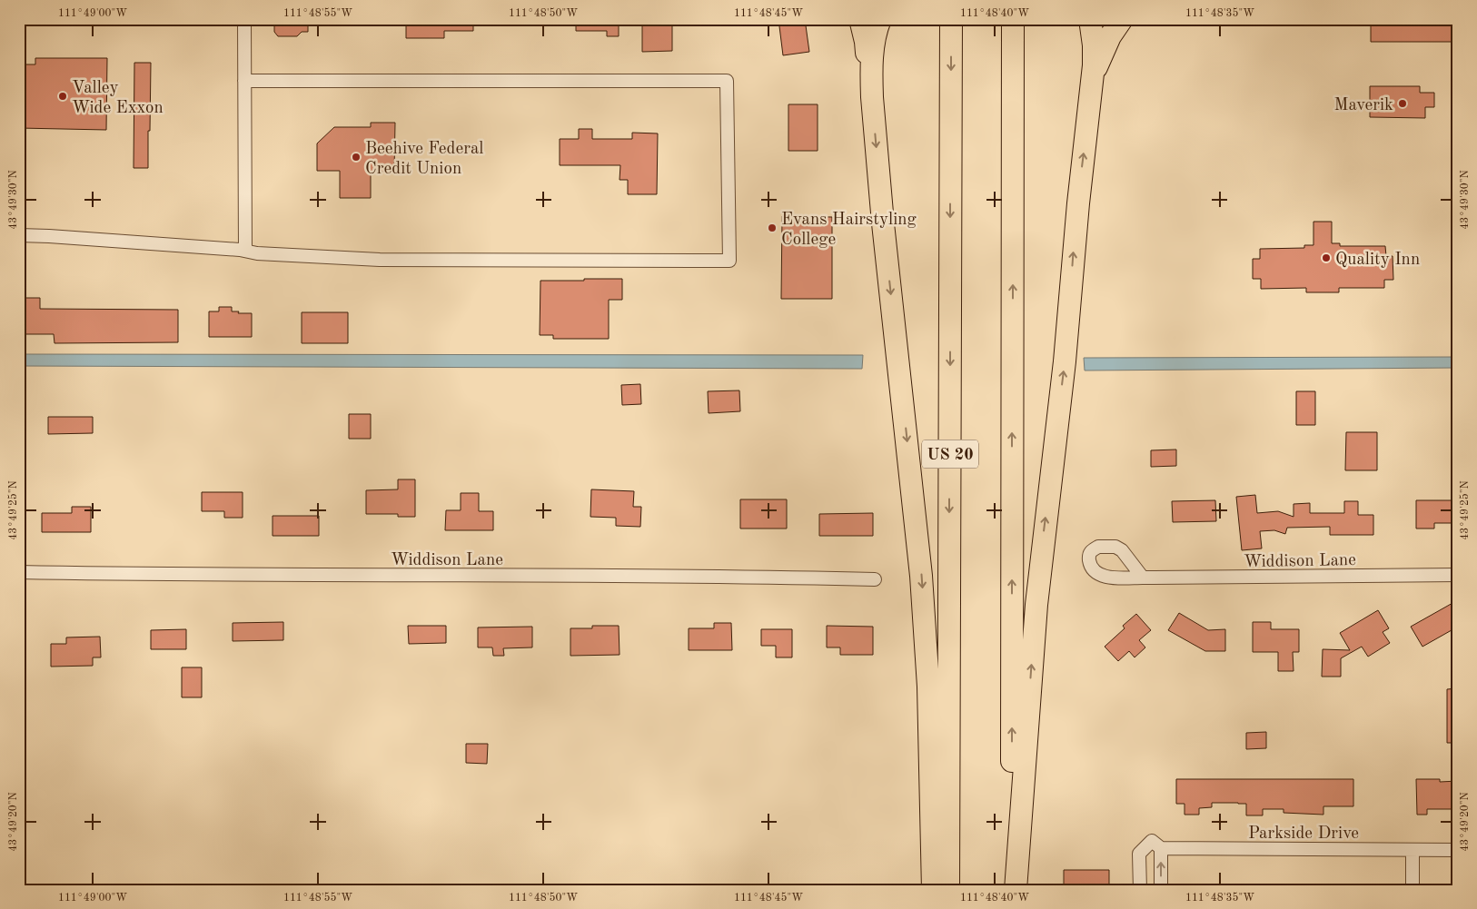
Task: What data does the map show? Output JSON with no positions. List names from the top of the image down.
{
  "streets": {
    "highway": ["US 20"],
    "street": ["Widdison Lane", "Parkside Drive"]
  },
  "places": [
    "Valley Wide Exxon",
    "Maverik",
    "Beehive Federal Credit Union",
    "Evans Hairstyling College",
    "Quality Inn"
  ],
  "coordinates": [
    "111°49'00\"W",
    "111°48'55\"W",
    "111°48'50\"W",
    "111°48'45\"W",
    "111°48'40\"W",
    "111°48'35\"W",
    "43°49'30\"N",
    "43°49'25\"N",
    "43°49'20\"N"
  ]
}
